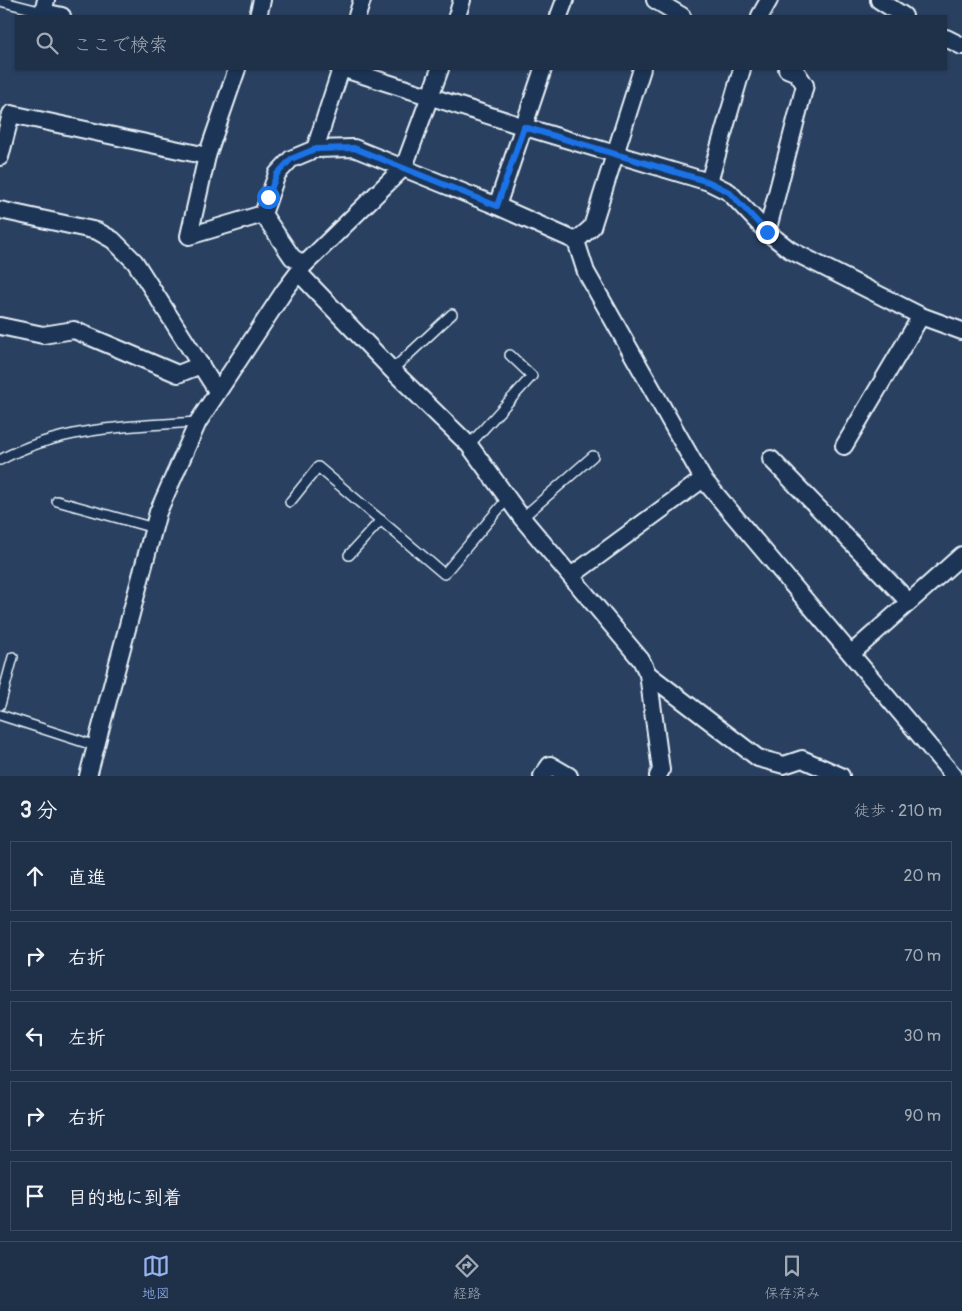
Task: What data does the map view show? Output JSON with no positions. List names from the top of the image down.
{
  "page": {
    "search": "ここで検索",
    "heading": ["3 分", "徒歩 · 210 m"],
    "list": [
      ["直進", "20 m"],
      ["右折", "70 m"],
      ["左折", "30 m"],
      ["右折", "90 m"],
      "目的地に到着"
    ],
    "nav": ["地図", "経路", "保存済み"]
  }
}
